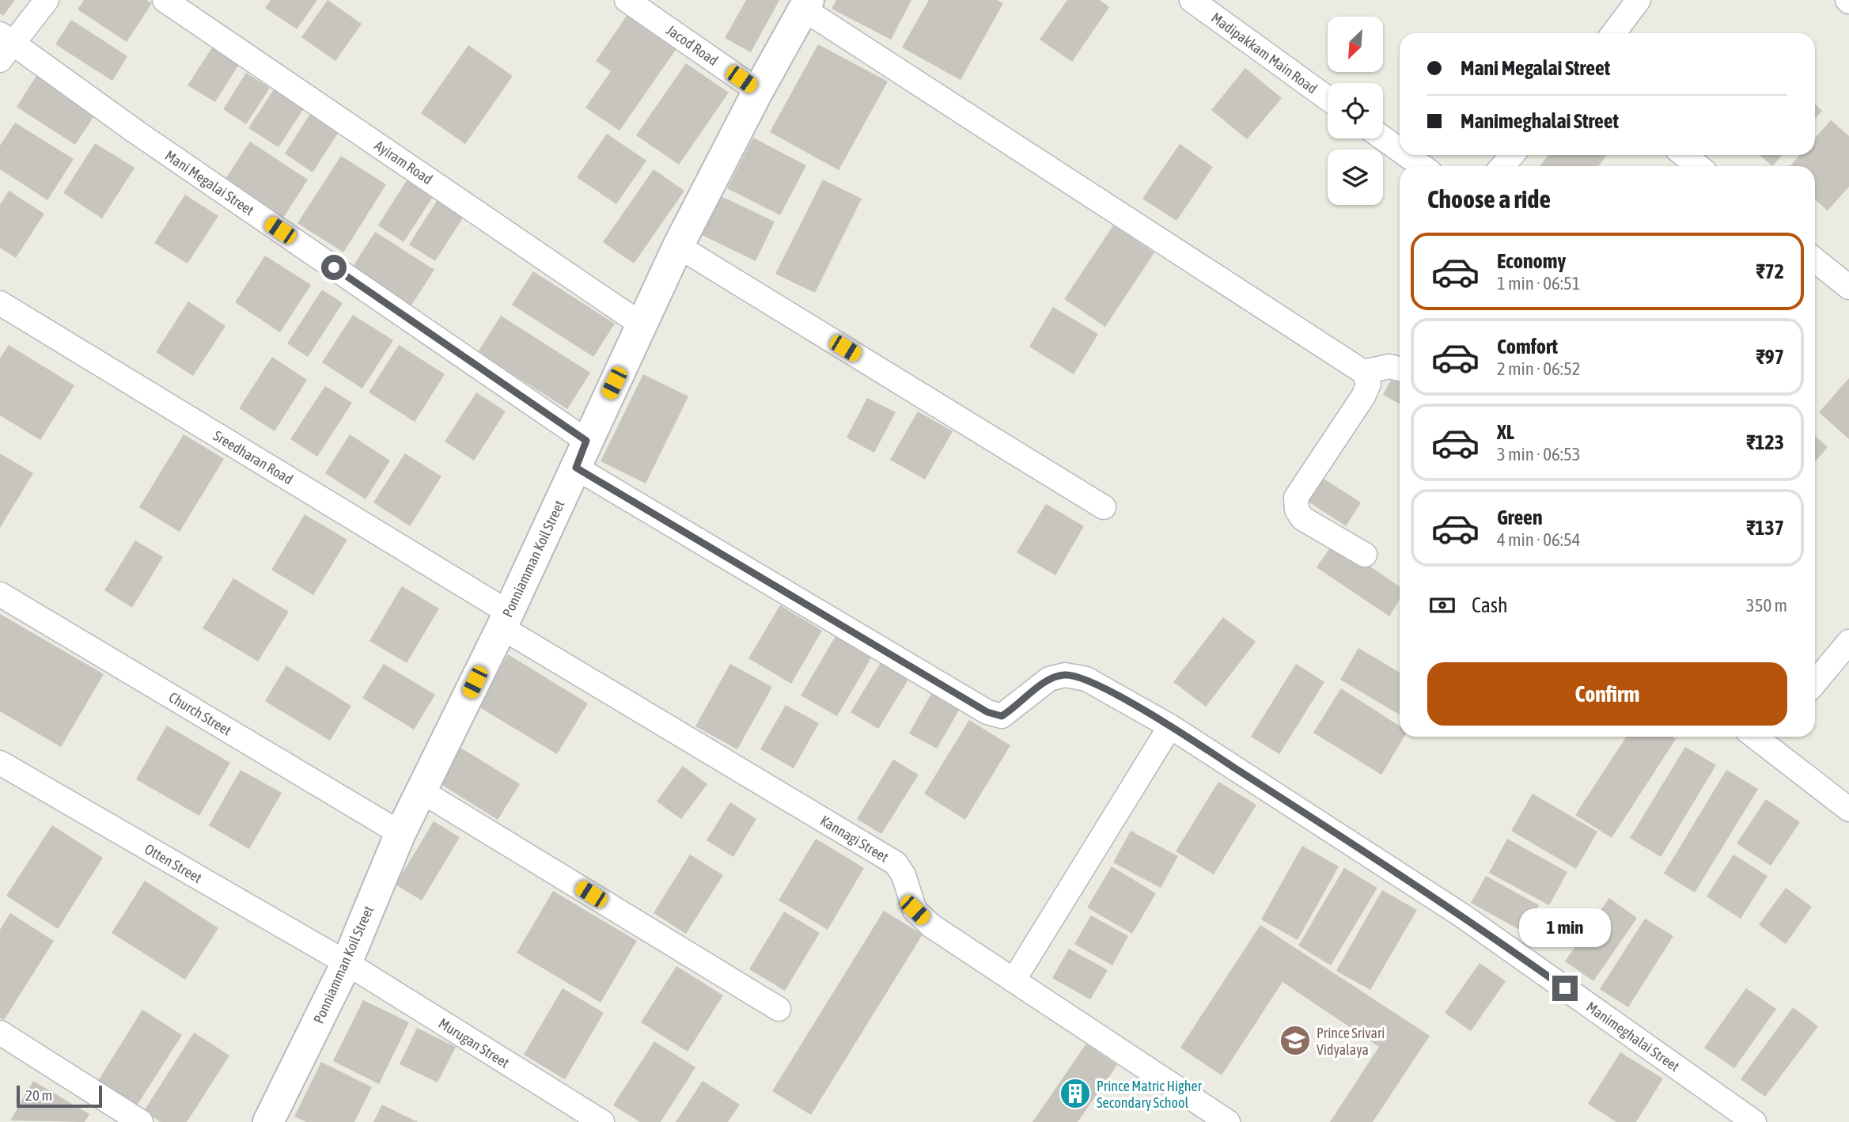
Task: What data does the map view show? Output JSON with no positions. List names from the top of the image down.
{
  "streets": {
    "street": [
      "Jacod Road",
      "Madipakkam Main Road",
      "Ayiram Road",
      "Mani Megalai Street",
      "Sreedharan Road",
      "Ponniamman Koil Street",
      "Church Street",
      "Kannagi Street",
      "Otten Street",
      "Manimeghalai Street",
      "Murugan Street"
    ]
  },
  "crossings": [
    ["Jacod Road", "Ponniamman Koil Street"],
    ["Ayiram Road", "Ponniamman Koil Street"],
    ["Mani Megalai Street", "Ponniamman Koil Street"],
    ["Mani Megalai Street", "Manimeghalai Street"],
    ["Sreedharan Road", "Ponniamman Koil Street"],
    ["Sreedharan Road", "Kannagi Street"],
    ["Ponniamman Koil Street", "Church Street"],
    ["Ponniamman Koil Street", "Kannagi Street"],
    ["Ponniamman Koil Street", "Otten Street"],
    ["Ponniamman Koil Street", "Manimeghalai Street"],
    ["Ponniamman Koil Street", "Murugan Street"],
    ["Otten Street", "Murugan Street"]
  ],
  "places": {
    "school or university": ["Prince Srivari Vidyalaya"],
    "building": ["Prince Matric Higher Secondary School"]
  },
  "scale_bar": "20 m",
  "north": "bottom left",
  "page": {
    "banner": ["Mani Megalai Street", "Manimeghalai Street"],
    "heading": "Choose a ride",
    "list": [
      {
        "name": "Economy",
        "note": "1 min · 06:51",
        "value": "₹72"
      },
      {
        "name": "Comfort",
        "note": "2 min · 06:52",
        "value": "₹97"
      },
      {
        "name": "XL",
        "note": "3 min · 06:53",
        "value": "₹123"
      },
      {
        "name": "Green",
        "note": "4 min · 06:54",
        "value": "₹137"
      }
    ],
    "pay": ["Cash", "350 m"],
    "buttons": "Confirm",
    "bubble": "1 min",
    "scale": "20 m"
  }
}
